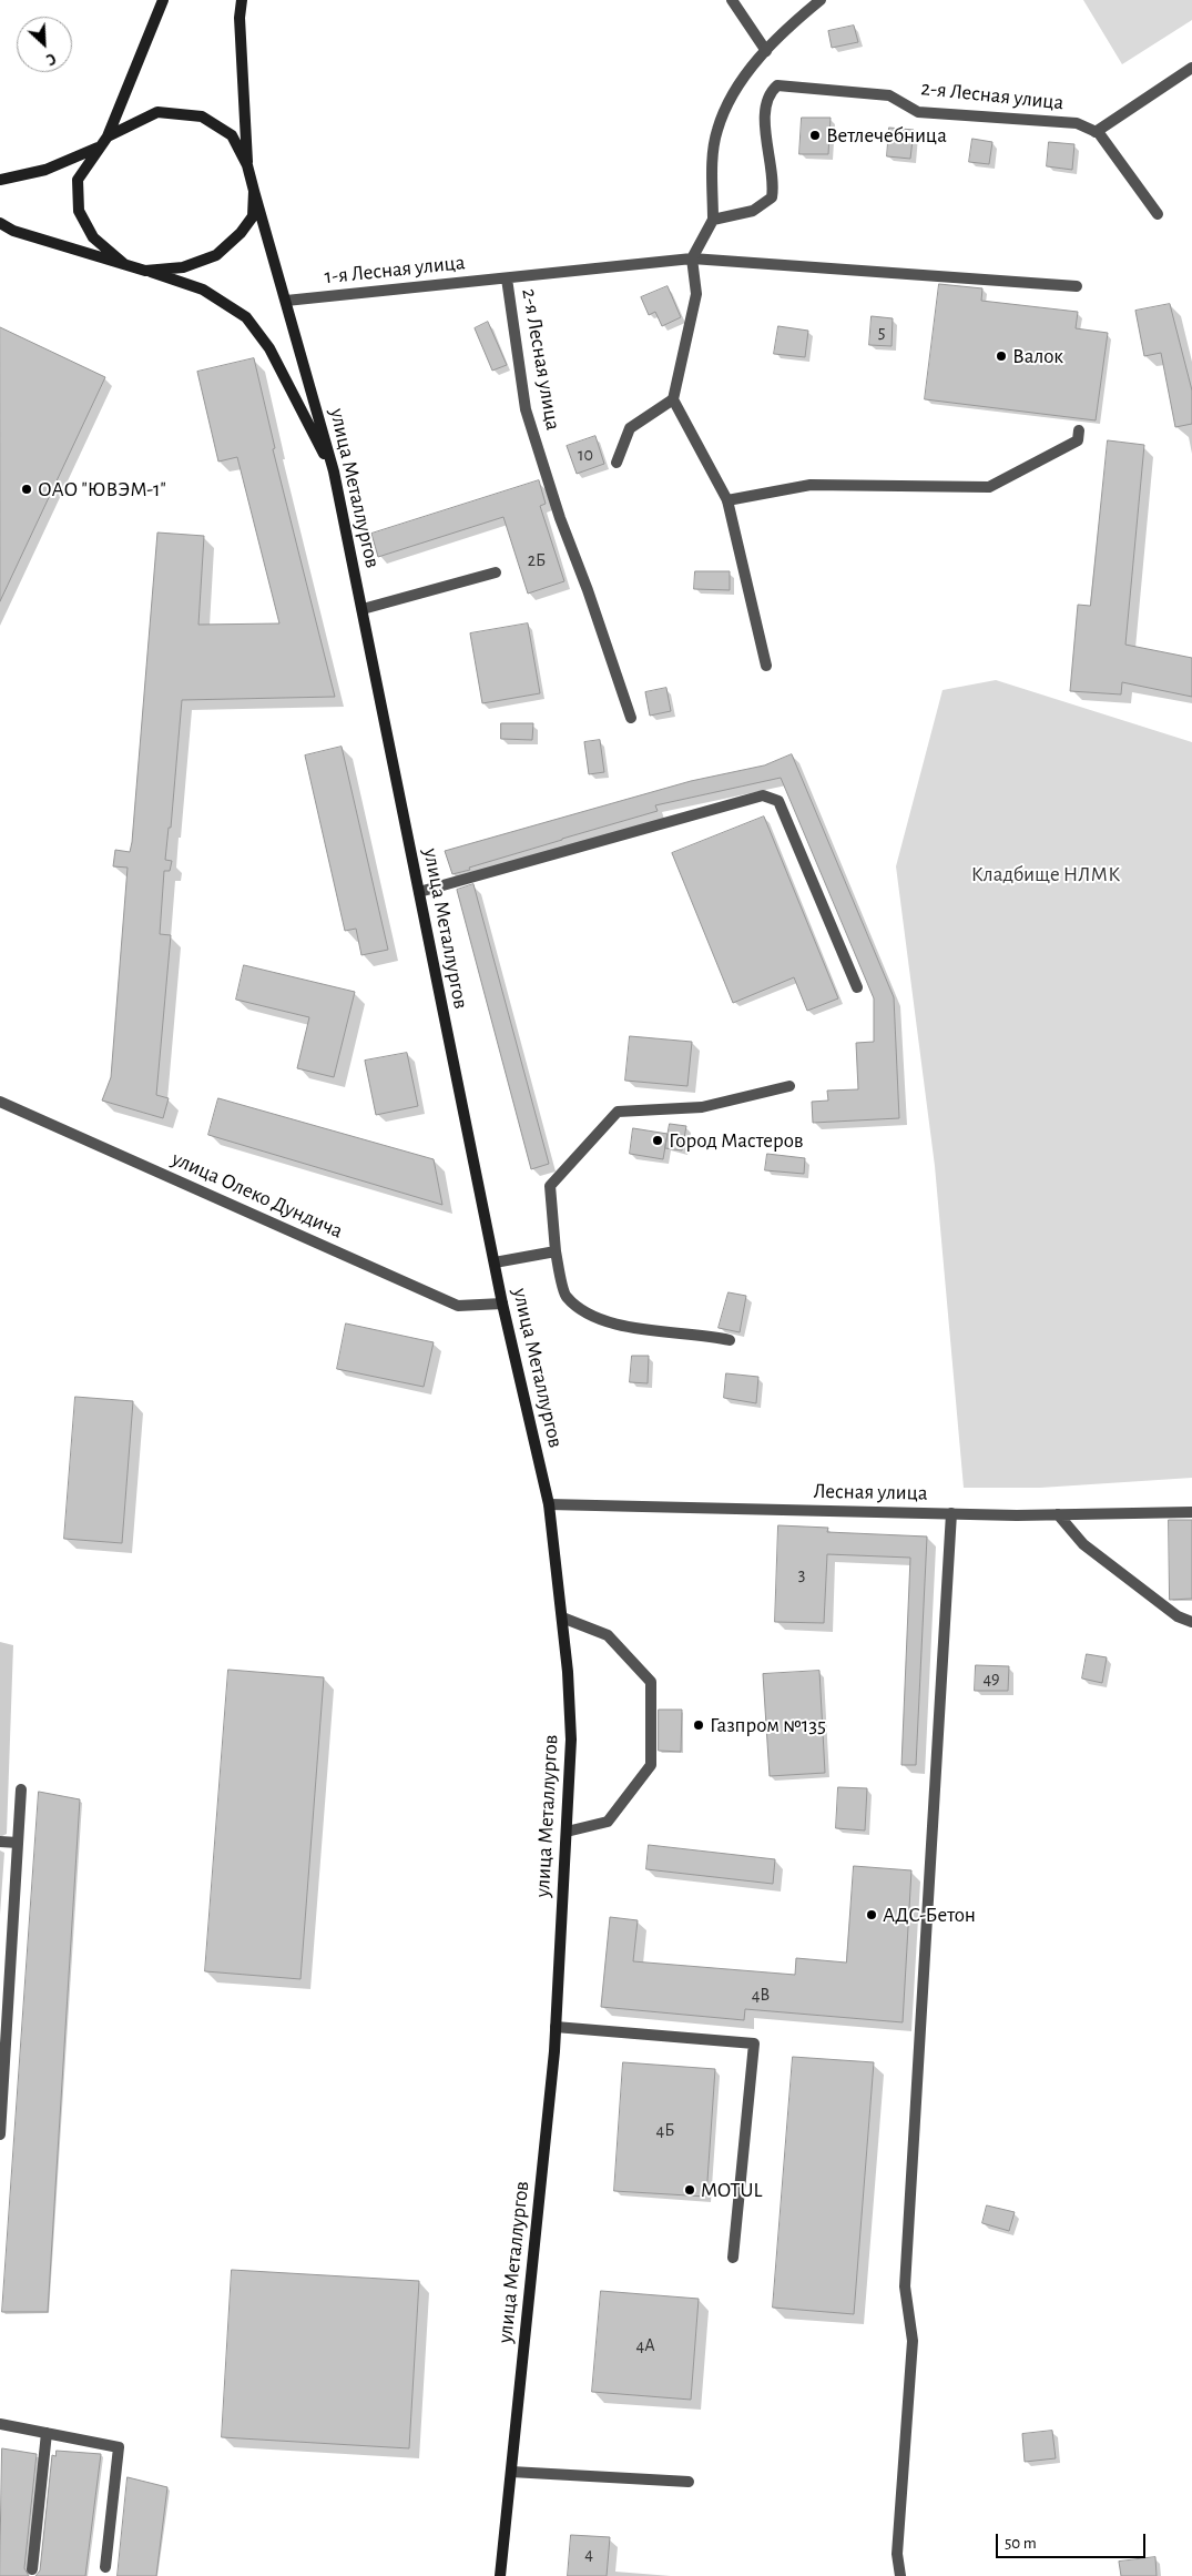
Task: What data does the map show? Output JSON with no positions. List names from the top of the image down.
{
  "streets": {
    "main road": ["улица Металлургов"],
    "street": [
      "2-я Лесная улица",
      "1-я Лесная улица",
      "улица Олеко Дундича",
      "Лесная улица"
    ]
  },
  "crossings": [
    ["2-я Лесная улица", "1-я Лесная улица"],
    ["1-я Лесная улица", "улица Металлургов"],
    ["улица Металлургов", "улица Олеко Дундича"],
    ["улица Металлургов", "Лесная улица"]
  ],
  "parks": ["Кладбище НЛМК"],
  "places": [
    "Ветлечебница",
    "Валок",
    "ОАО \"ЮВЭМ-1\"",
    "Город Мастеров",
    "Газпром №135",
    "АДС-Бетон",
    "MOTUL"
  ],
  "house_numbers": [
    "5",
    "10",
    "2Б",
    "3",
    "49",
    "4В",
    "4Б",
    "4А",
    "4"
  ],
  "scale_bar": "50 m",
  "north": "bottom right"
}
